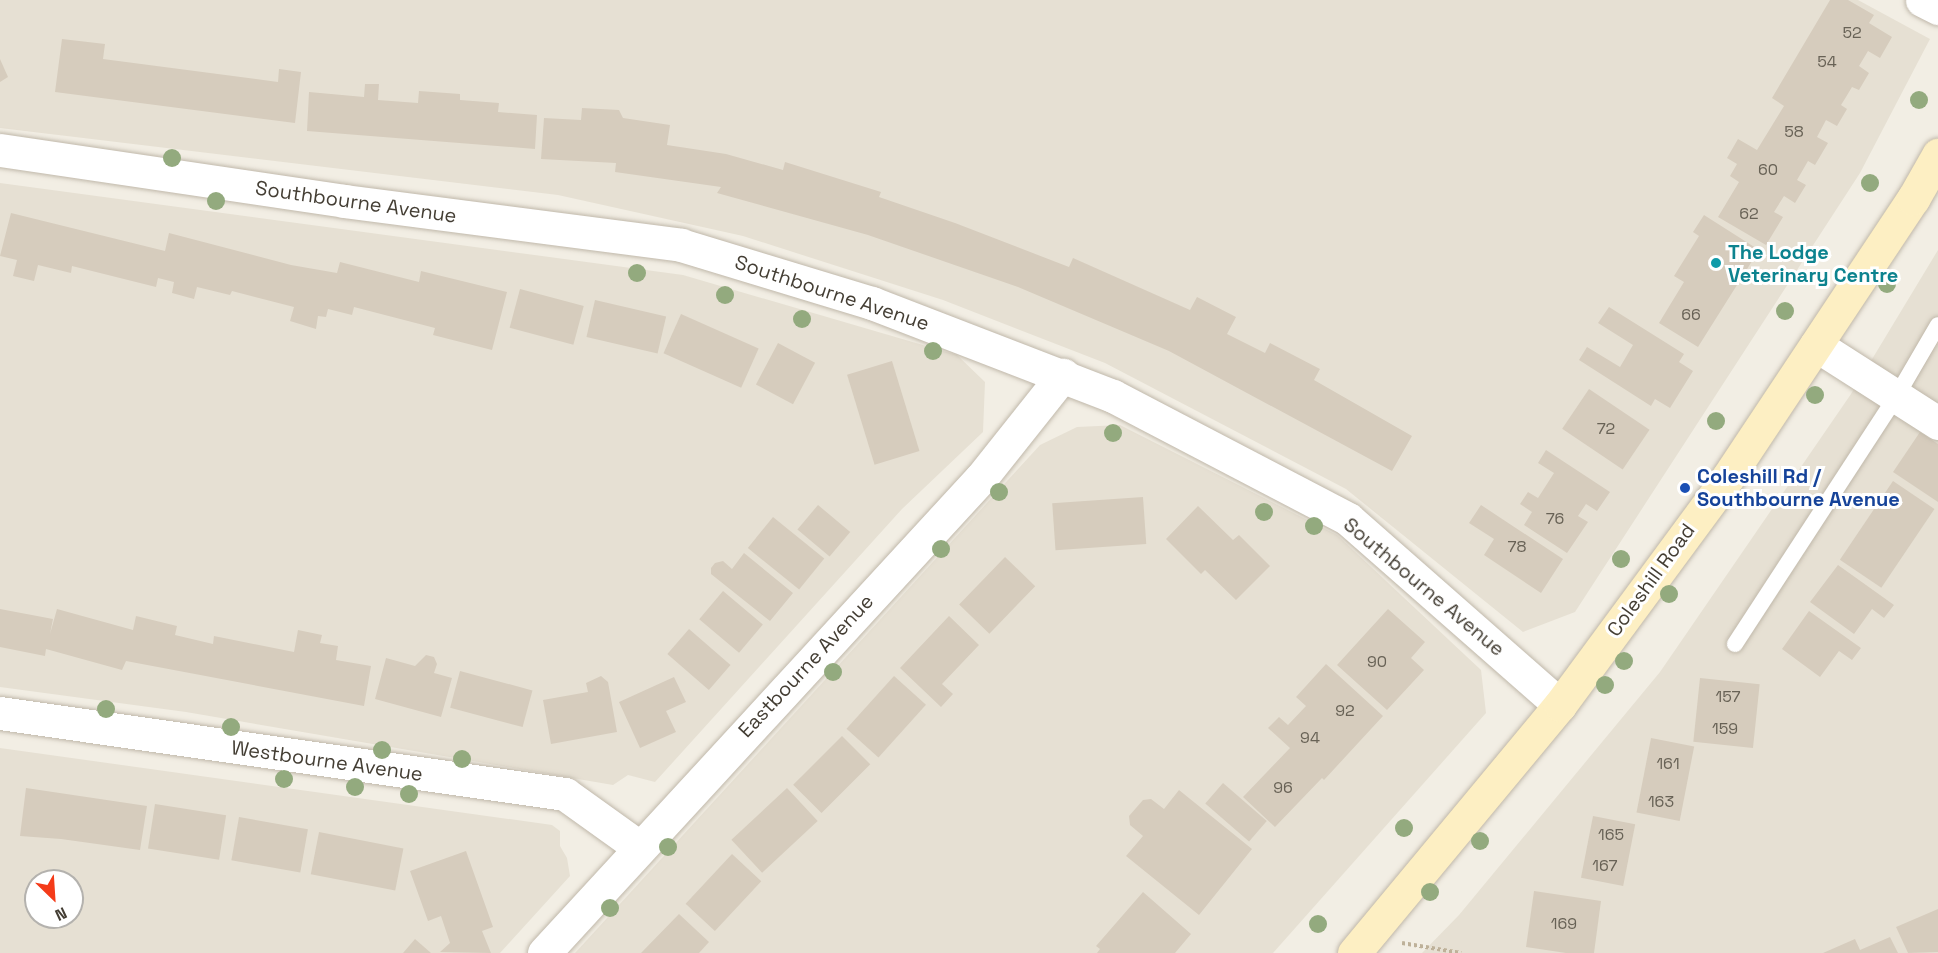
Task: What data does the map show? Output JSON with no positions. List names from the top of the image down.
{
  "streets": {
    "main road": ["Coleshill Road"],
    "street": ["Southbourne Avenue", "Eastbourne Avenue", "Westbourne Avenue"]
  },
  "crossings": [
    ["Southbourne Avenue", "Coleshill Road"],
    ["Southbourne Avenue", "Eastbourne Avenue"],
    ["Eastbourne Avenue", "Westbourne Avenue"]
  ],
  "places": ["The Lodge Veterinary Centre", "Coleshill Rd / Southbourne Avenue"],
  "house_numbers": [
    "52",
    "54",
    "58",
    "60",
    "62",
    "66",
    "72",
    "76",
    "78",
    "90",
    "157",
    "92",
    "159",
    "94",
    "161",
    "96",
    "163",
    "165",
    "167",
    "169"
  ],
  "north": "bottom right"
}
